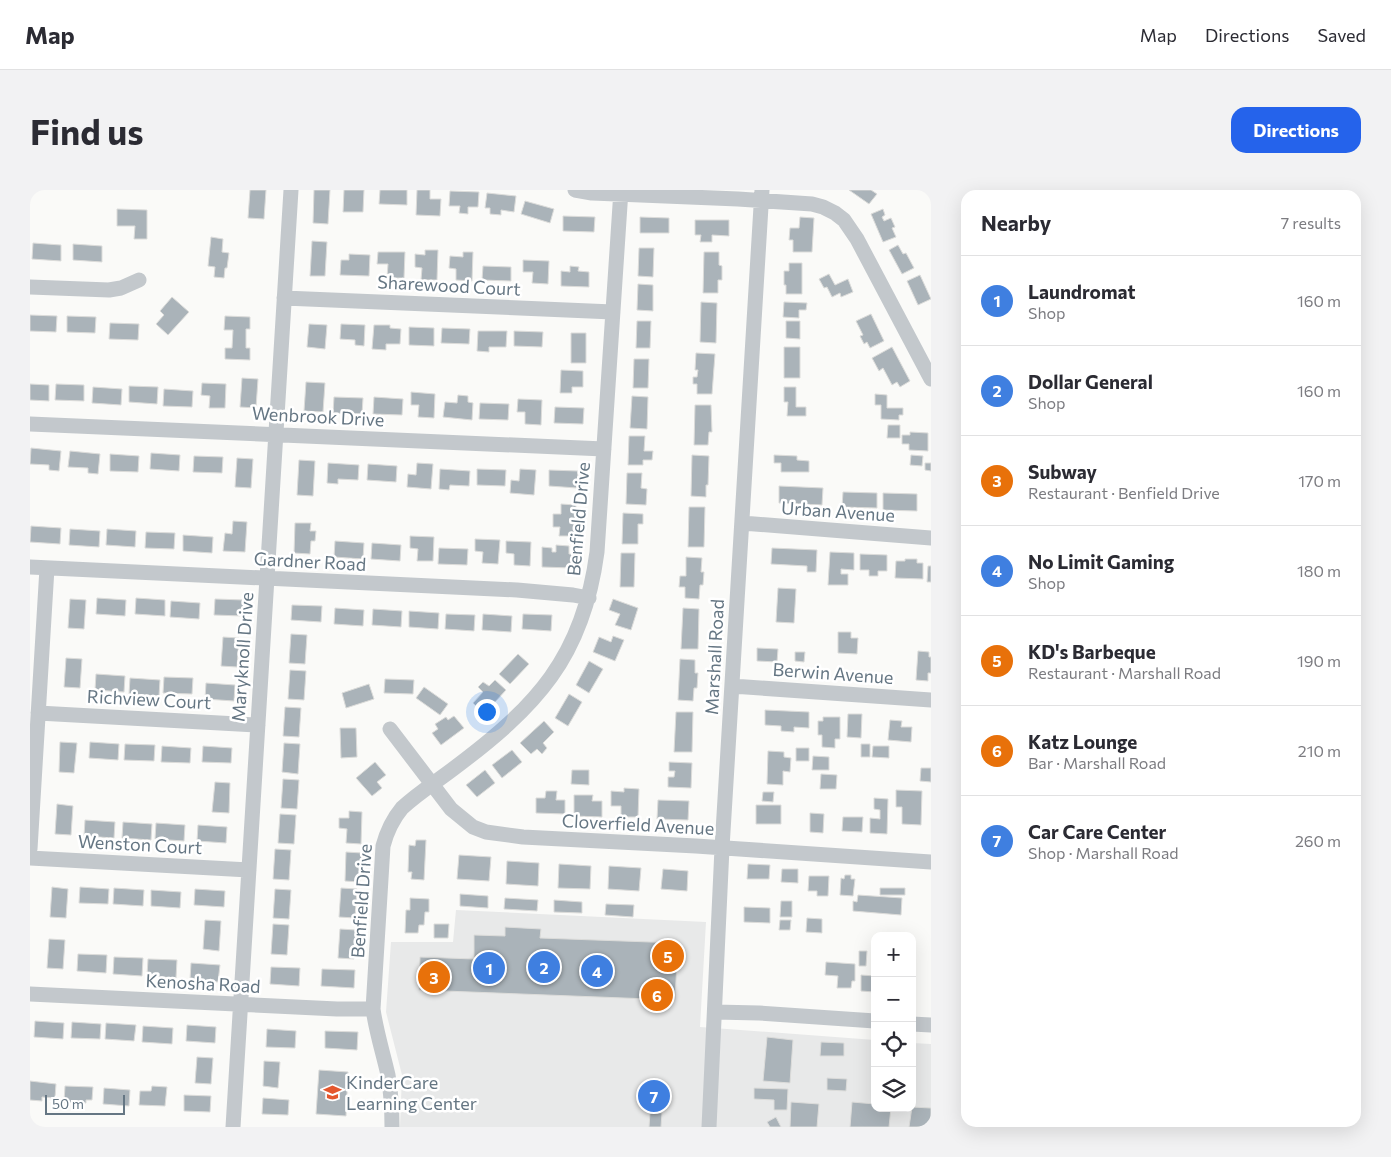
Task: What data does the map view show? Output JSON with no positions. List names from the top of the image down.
{
  "streets": {
    "street": [
      "Sharewood Court",
      "Wenbrook Drive",
      "Urban Avenue",
      "Benfield Drive",
      "Gardner Road",
      "Maryknoll Drive",
      "Marshall Road",
      "Berwin Avenue",
      "Richview Court",
      "Cloverfield Avenue",
      "Wenston Court",
      "Kenosha Road"
    ]
  },
  "crossings": [
    ["Sharewood Court", "Benfield Drive"],
    ["Sharewood Court", "Maryknoll Drive"],
    ["Wenbrook Drive", "Benfield Drive"],
    ["Wenbrook Drive", "Maryknoll Drive"],
    ["Urban Avenue", "Marshall Road"],
    ["Benfield Drive", "Gardner Road"],
    ["Benfield Drive", "Cloverfield Avenue"],
    ["Benfield Drive", "Kenosha Road"],
    ["Gardner Road", "Maryknoll Drive"],
    ["Maryknoll Drive", "Richview Court"],
    ["Maryknoll Drive", "Wenston Court"],
    ["Maryknoll Drive", "Kenosha Road"],
    ["Marshall Road", "Berwin Avenue"],
    ["Marshall Road", "Cloverfield Avenue"]
  ],
  "places": {
    "school or university": ["KinderCare Learning Center"]
  },
  "scale_bar": "50 m",
  "page": {
    "header": "Map",
    "nav": ["Map", "Directions", "Saved"],
    "buttons": "Directions",
    "title": "Find us",
    "heading": ["Nearby", "7 results"],
    "list": [
      {
        "mark": "1",
        "name": "Laundromat",
        "note": "Shop",
        "value": "160 m"
      },
      {
        "mark": "2",
        "name": "Dollar General",
        "note": "Shop",
        "value": "160 m"
      },
      {
        "mark": "3",
        "name": "Subway",
        "note": "Restaurant · Benfield Drive",
        "value": "170 m"
      },
      {
        "mark": "4",
        "name": "No Limit Gaming",
        "note": "Shop",
        "value": "180 m"
      },
      {
        "mark": "5",
        "name": "KD's Barbeque",
        "note": "Restaurant · Marshall Road",
        "value": "190 m"
      },
      {
        "mark": "6",
        "name": "Katz Lounge",
        "note": "Bar · Marshall Road",
        "value": "210 m"
      },
      {
        "mark": "7",
        "name": "Car Care Center",
        "note": "Shop · Marshall Road",
        "value": "260 m"
      }
    ],
    "map_buttons": ["+", "−"],
    "pins": [
      "5",
      "2",
      "1",
      "4",
      "3",
      "6",
      "7"
    ],
    "scale": "50 m"
  }
}
